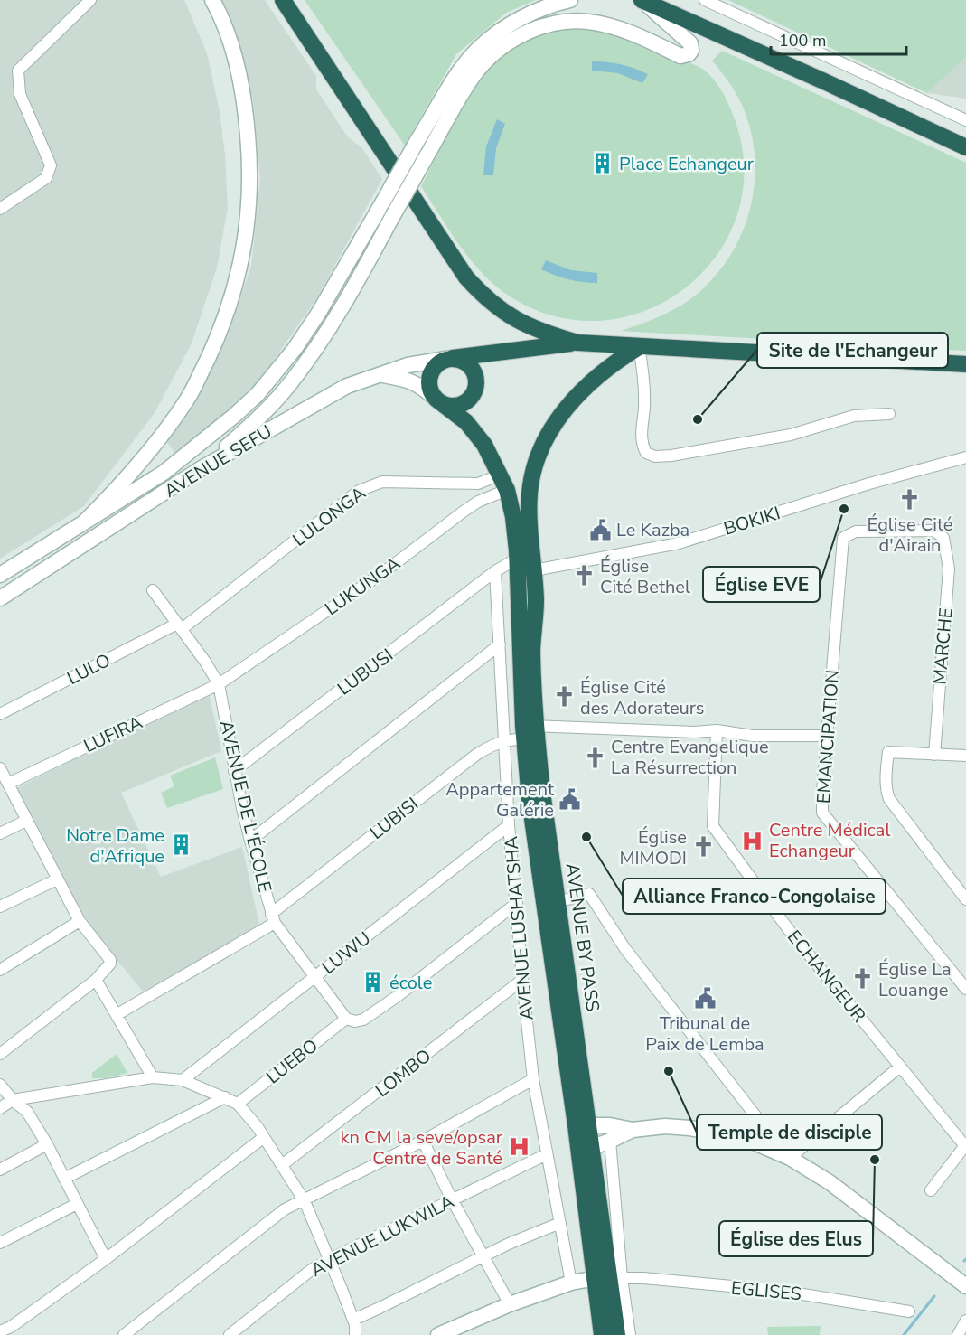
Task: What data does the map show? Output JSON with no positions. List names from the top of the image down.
{
  "streets": {
    "highway": ["AVENUE BY PASS"],
    "main road": ["AVENUE SEFU"],
    "street": [
      "LULONGA",
      "BOKIKI",
      "LUKUNGA",
      "MARCHE",
      "LULO",
      "LUBUSI",
      "LUFIRA",
      "EMANCIPATION",
      "AVENUE DE L'ÉCOLE",
      "LUBISI",
      "AVENUE LUSHATSHA",
      "LUWU",
      "ECHANGEUR",
      "LUEBO",
      "LOMBO",
      "AVENUE LUKWILA",
      "EGLISES"
    ]
  },
  "crossings": [
    ["AVENUE SEFU", "AVENUE BY PASS"],
    ["LULONGA", "LUKUNGA"],
    ["LULONGA", "LULO"],
    ["LULONGA", "AVENUE DE L'ÉCOLE"],
    ["LULONGA", "AVENUE BY PASS"],
    ["BOKIKI", "AVENUE BY PASS"],
    ["LUKUNGA", "LUFIRA"],
    ["LUKUNGA", "AVENUE DE L'ÉCOLE"],
    ["LUKUNGA", "AVENUE BY PASS"],
    ["MARCHE", "EMANCIPATION"],
    ["LULO", "AVENUE DE L'ÉCOLE"],
    ["LUBUSI", "AVENUE DE L'ÉCOLE"],
    ["LUBUSI", "AVENUE LUSHATSHA"],
    ["LUBUSI", "AVENUE BY PASS"],
    ["LUFIRA", "AVENUE DE L'ÉCOLE"],
    ["AVENUE DE L'ÉCOLE", "LUBISI"],
    ["AVENUE DE L'ÉCOLE", "LUWU"],
    ["AVENUE DE L'ÉCOLE", "LUEBO"],
    ["LUBISI", "AVENUE LUSHATSHA"],
    ["LUBISI", "AVENUE BY PASS"],
    ["AVENUE LUSHATSHA", "LUWU"],
    ["AVENUE LUSHATSHA", "LOMBO"],
    ["AVENUE LUSHATSHA", "AVENUE LUKWILA"],
    ["AVENUE BY PASS", "EGLISES"]
  ],
  "places": {
    "building": ["Place Echangeur", "Notre Dame d'Afrique", "école"],
    "other": [
      "Site de l'Echangeur",
      "Église EVE",
      "Alliance Franco-Congolaise",
      "Temple de disciple",
      "Église des Elus"
    ],
    "church": [
      "Église Cité d'Airain",
      "Église Cité Bethel",
      "Église Cité des Adorateurs",
      "Centre Evangelique La Résurrection",
      "Église MIMODI",
      "Église La Louange"
    ],
    "public building": ["Le Kazba", "Appartement Galérie", "Tribunal de Paix de Lemba"],
    "hospital": ["Centre Médical Echangeur", "kn CM la seve/opsar Centre de Santé"]
  },
  "scale_bar": "100 m"
}
